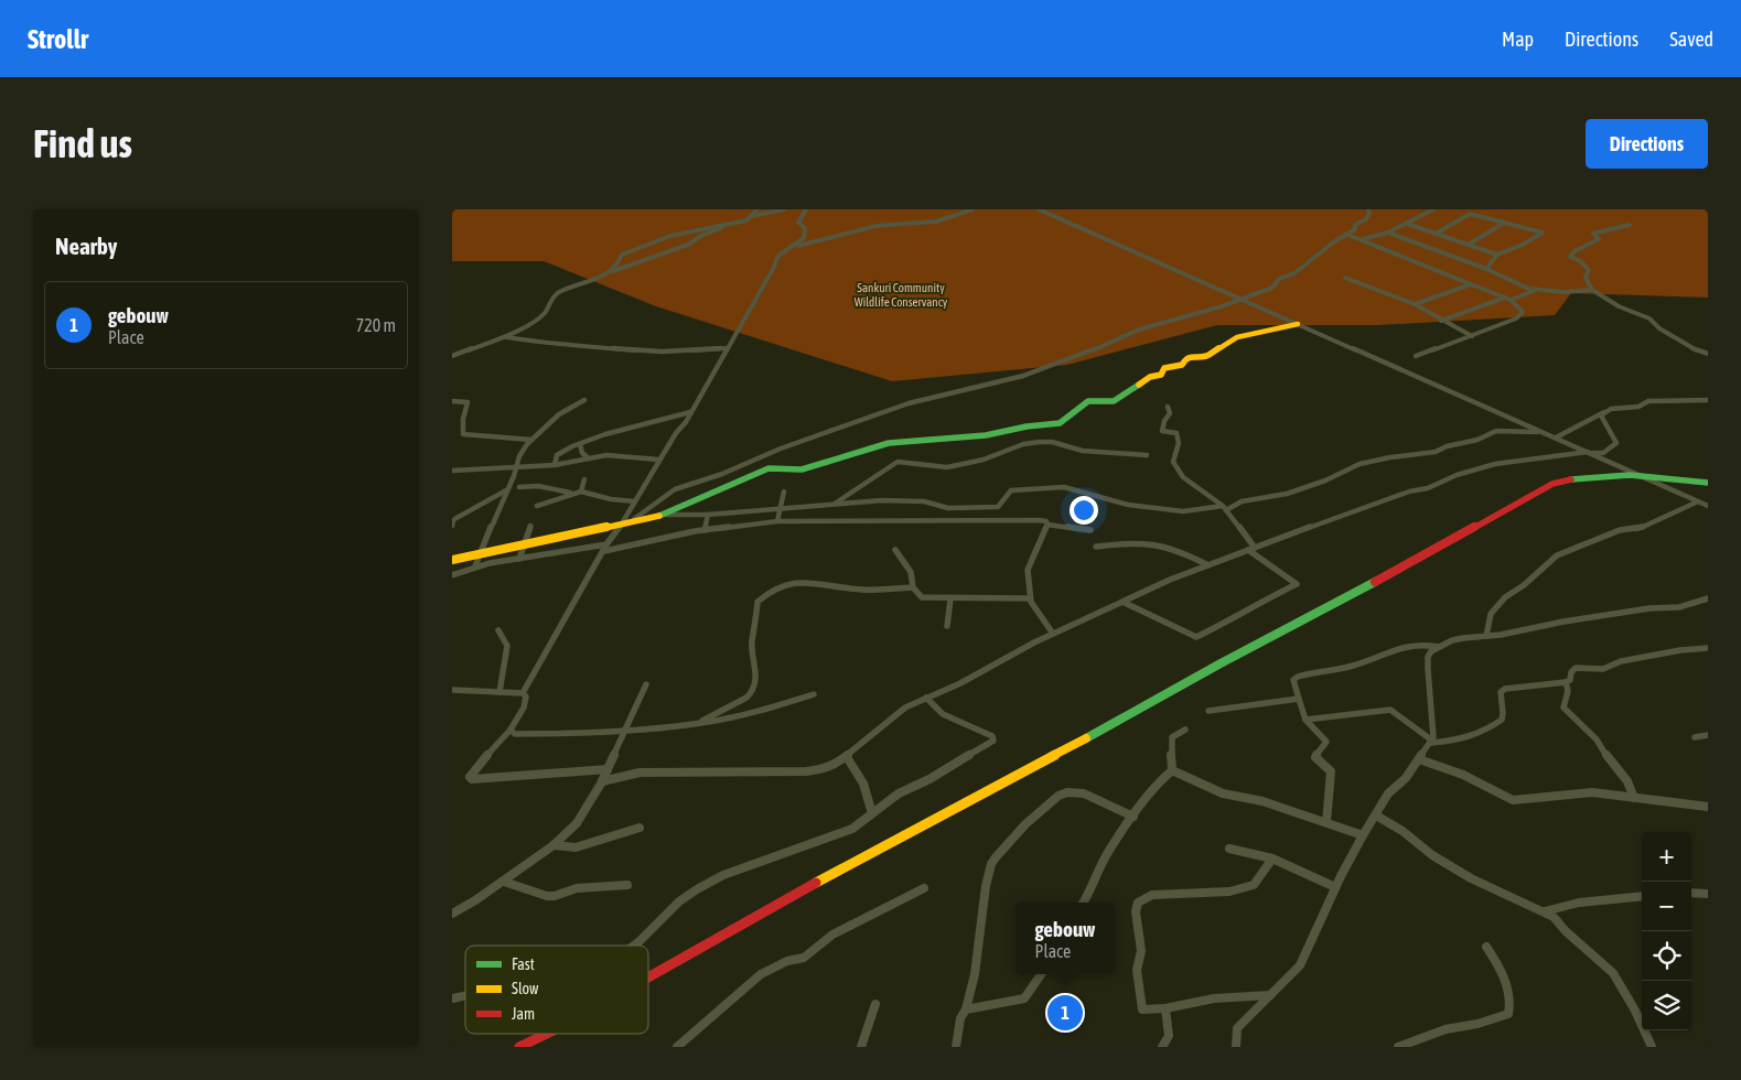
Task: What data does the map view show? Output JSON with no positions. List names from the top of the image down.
{
  "parks": ["Sankuri Community Wildlife Conservancy"],
  "legend": ["Fast", "Slow", "Jam"],
  "page": {
    "header": "Strollr",
    "nav": ["Map", "Directions", "Saved"],
    "buttons": "Directions",
    "title": "Find us",
    "heading": "Nearby",
    "list": [
      {
        "mark": "1",
        "name": "gebouw",
        "note": "Place",
        "value": "720 m"
      }
    ],
    "map_buttons": ["+", "−"],
    "popup": ["gebouw", "Place"],
    "pins": "1"
  }
}
